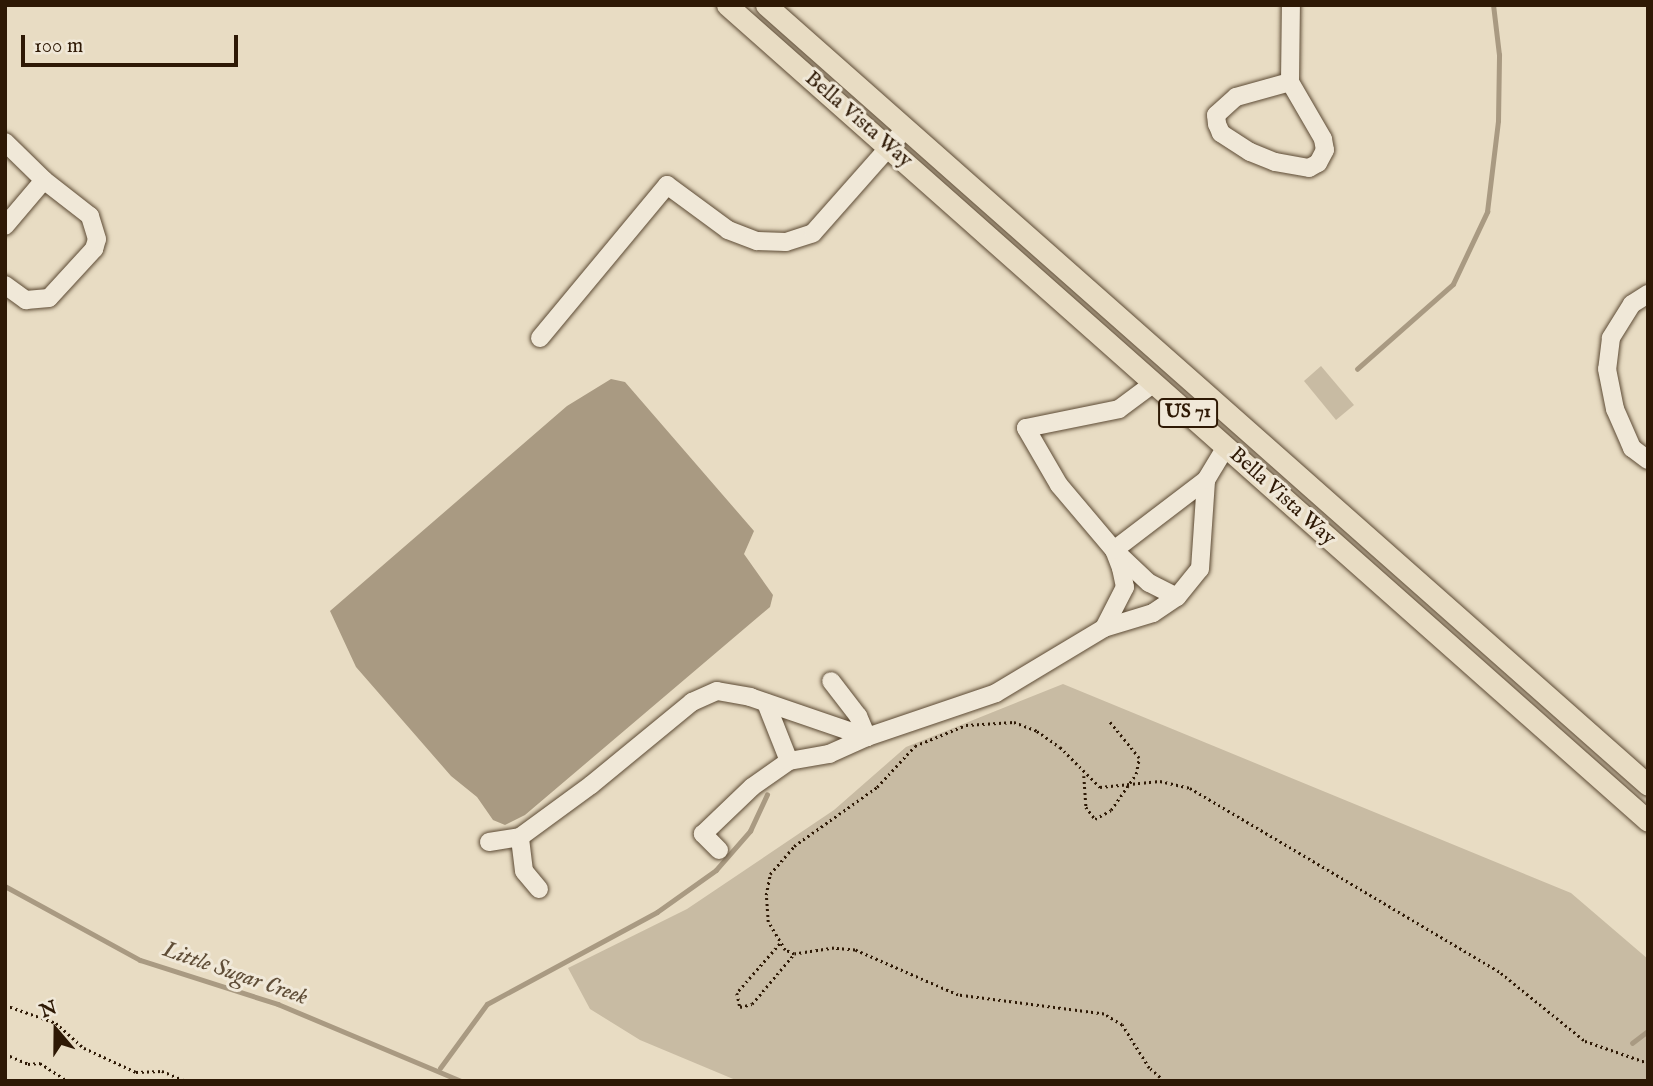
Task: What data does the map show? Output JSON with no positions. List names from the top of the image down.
{
  "streets": {
    "main road": ["Bella Vista Way", "US 71"]
  },
  "water": ["Little Sugar Creek"],
  "scale_bar": "100 m",
  "north": "top"
}
